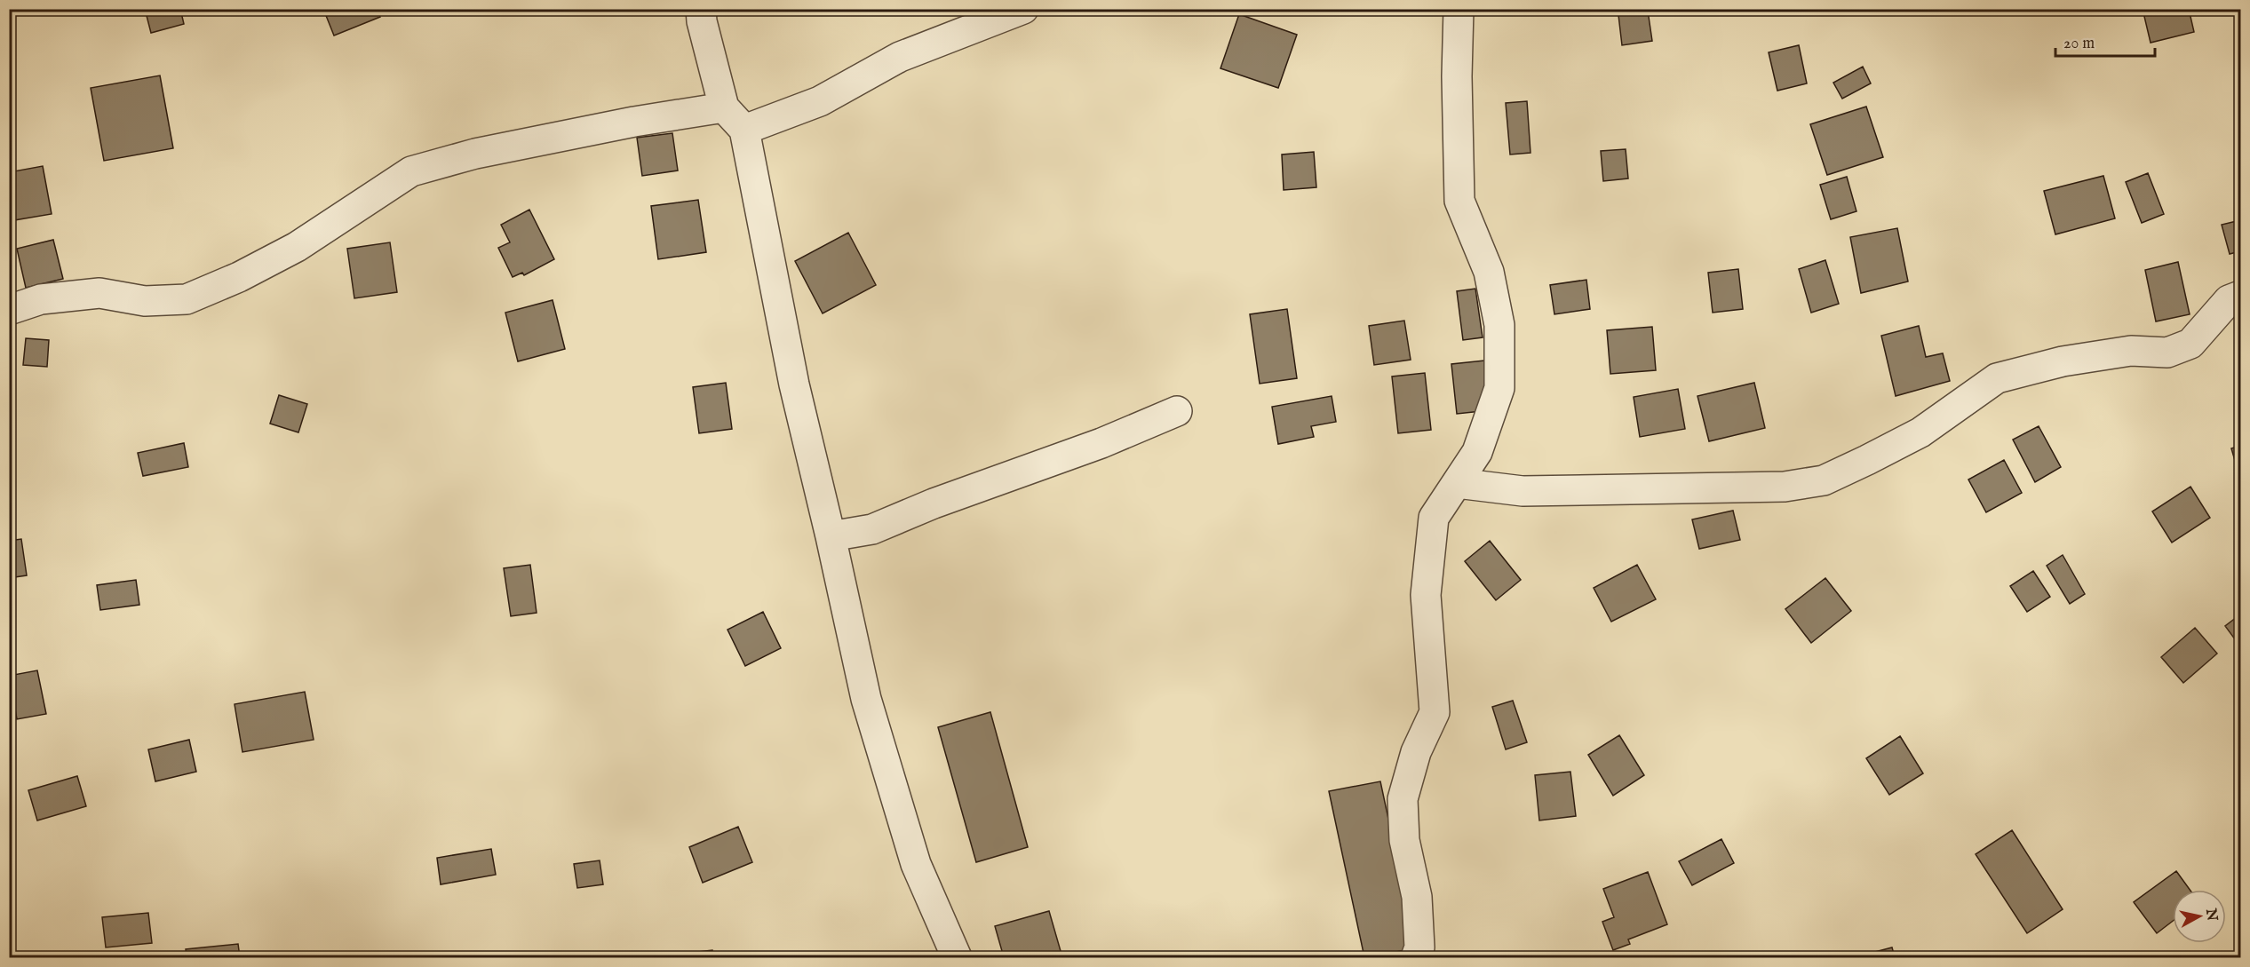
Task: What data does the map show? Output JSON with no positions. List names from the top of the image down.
{
  "scale_bar": "20 m",
  "north": "right"
}
